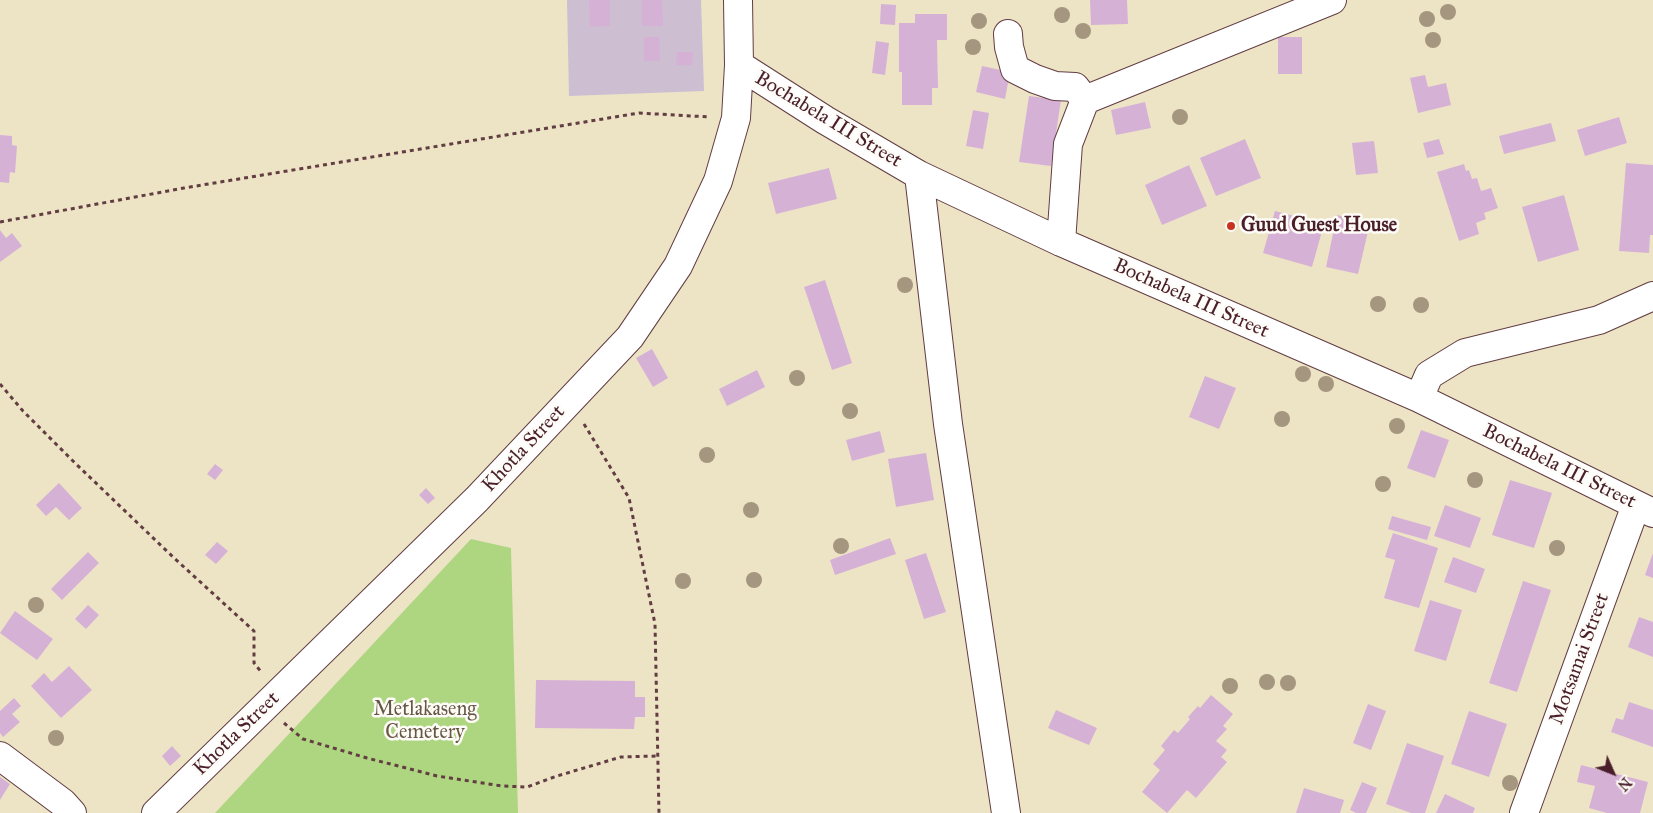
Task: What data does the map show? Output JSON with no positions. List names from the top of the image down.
{
  "streets": {
    "street": ["Bochabela III Street", "Khotla Street", "Motsamai Street"]
  },
  "crossings": [
    ["Bochabela III Street", "Khotla Street"],
    ["Bochabela III Street", "Motsamai Street"]
  ],
  "parks": ["Metlakaseng Cemetery"],
  "places": ["Guud Guest House"],
  "north": "bottom right"
}
